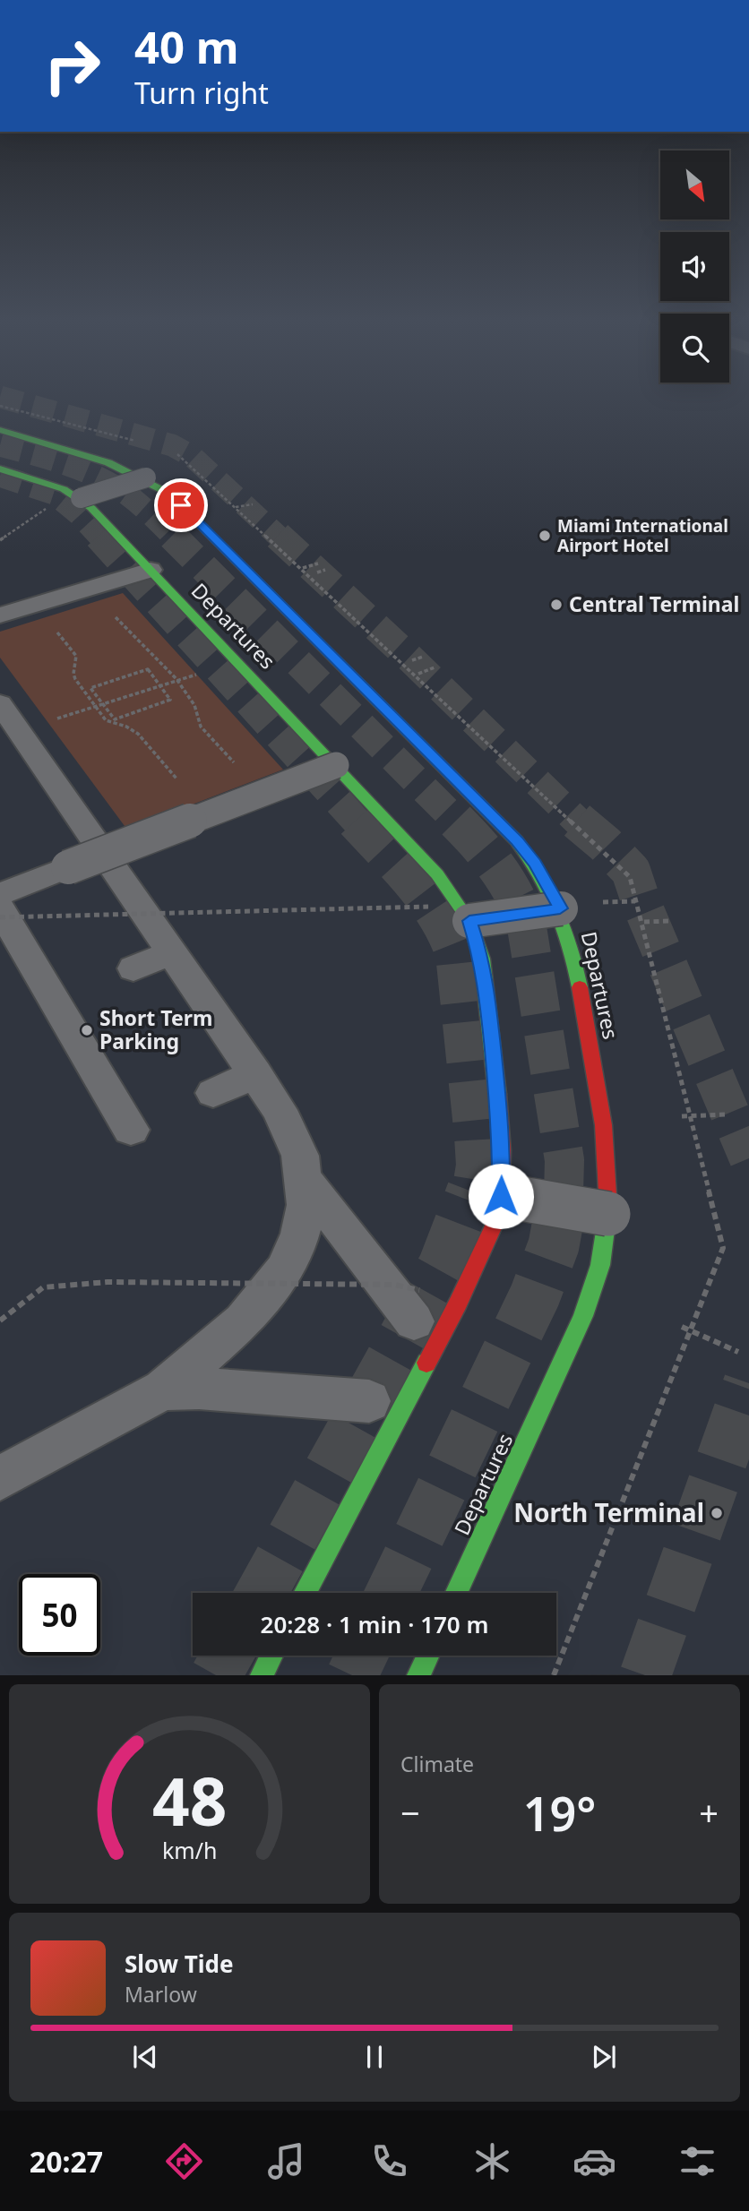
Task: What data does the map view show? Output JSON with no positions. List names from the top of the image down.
{
  "streets": {
    "main road": ["Departures"]
  },
  "places": [
    "Miami International Airport Hotel",
    "Central Terminal",
    "Short Term Parking",
    "North Terminal"
  ],
  "north": "bottom right",
  "page": {
    "turn": ["40 m", "Turn right"],
    "limit": "50",
    "trip": "20:28 · 1 min · 170 m",
    "tile": "Climate",
    "heat": ["−", "19°", "+"],
    "song": ["Slow Tide", "Marlow"],
    "tabs": "20:27",
    "gauge": ["48", "km/h"]
  }
}
